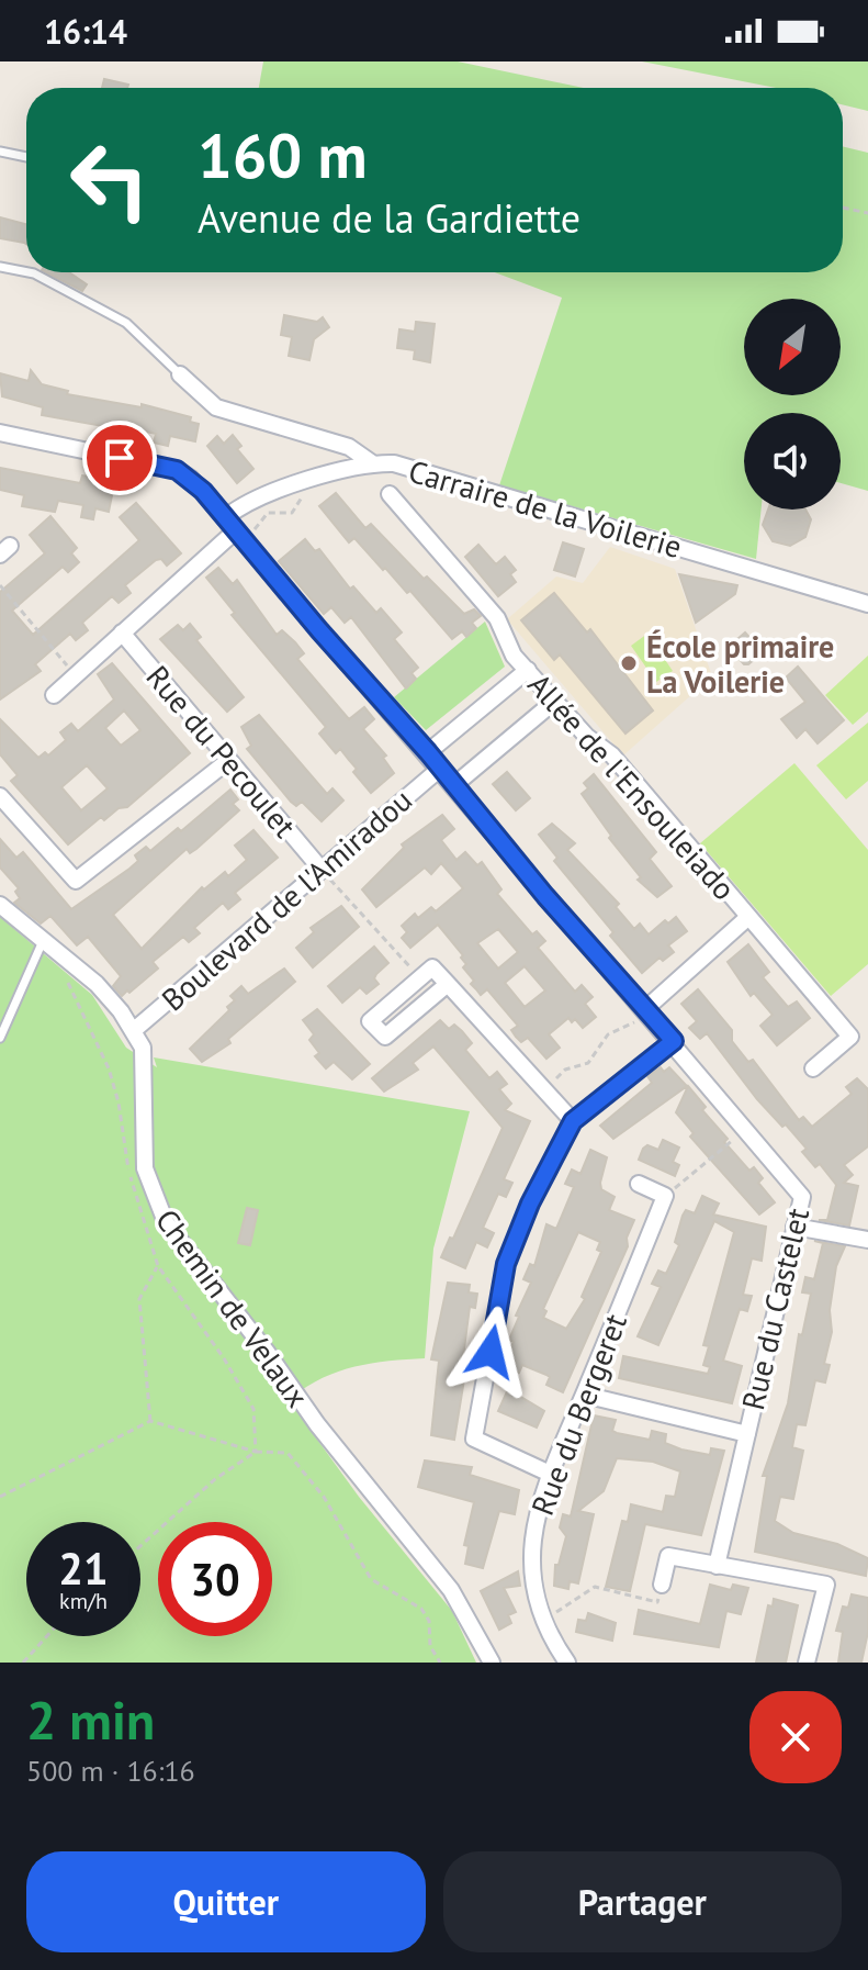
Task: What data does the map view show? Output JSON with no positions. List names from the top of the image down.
{
  "streets": {
    "street": [
      "Carraire de la Voilerie",
      "Rue du Pecoulet",
      "Allée de l'Ensouleiado",
      "Boulevard de l'Amiradou",
      "Chemin de Velaux",
      "Rue du Castelet",
      "Rue du Bergeret"
    ]
  },
  "crossings": [
    ["Carraire de la Voilerie", "Rue du Pecoulet"],
    ["Carraire de la Voilerie", "Rue du Castelet"],
    ["Rue du Pecoulet", "Boulevard de l'Amiradou"],
    ["Allée de l'Ensouleiado", "Boulevard de l'Amiradou"],
    ["Boulevard de l'Amiradou", "Chemin de Velaux"],
    ["Boulevard de l'Amiradou", "Rue du Castelet"]
  ],
  "places": ["École primaire La Voilerie"],
  "north": "bottom left",
  "page": {
    "status": "16:14",
    "turn": ["160 m", "Avenue de la Gardiette"],
    "speed": "21 km/h",
    "limit": "30",
    "heading": ["2 min", "500 m · 16:16"],
    "buttons": ["Quitter", "Partager"]
  }
}
